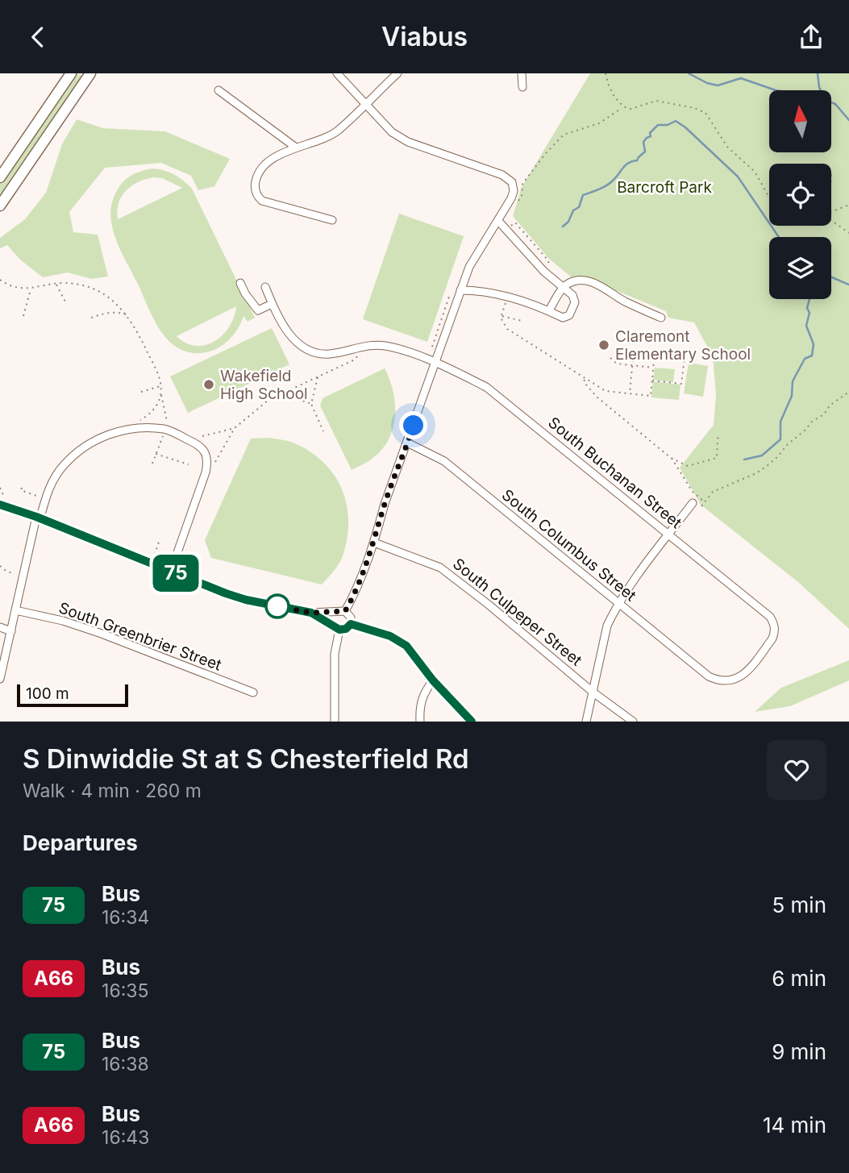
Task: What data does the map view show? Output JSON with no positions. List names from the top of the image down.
{
  "streets": {
    "street": [
      "South Buchanan Street",
      "South Columbus Street",
      "South Culpeper Street",
      "South Greenbrier Street"
    ]
  },
  "crossings": [
    ["South Buchanan Street", "South Columbus Street"]
  ],
  "parks": ["Barcroft Park"],
  "places": ["Claremont Elementary School", "Wakefield High School"],
  "lines": ["bus line 75"],
  "scale_bar": "100 m",
  "north": "top",
  "page": {
    "header": "Viabus",
    "on_map": "75",
    "scale": "100 m",
    "heading": [
      ["S Dinwiddie St at S Chesterfield Rd", "Walk · 4 min · 260 m"],
      "Departures"
    ],
    "list": [
      {
        "mark": "75",
        "name": "Bus",
        "note": "16:34",
        "value": "5 min"
      },
      {
        "mark": "A66",
        "name": "Bus",
        "note": "16:35",
        "value": "6 min"
      },
      {
        "mark": "75",
        "name": "Bus",
        "note": "16:38",
        "value": "9 min"
      },
      {
        "mark": "A66",
        "name": "Bus",
        "note": "16:43",
        "value": "14 min"
      }
    ]
  }
}
